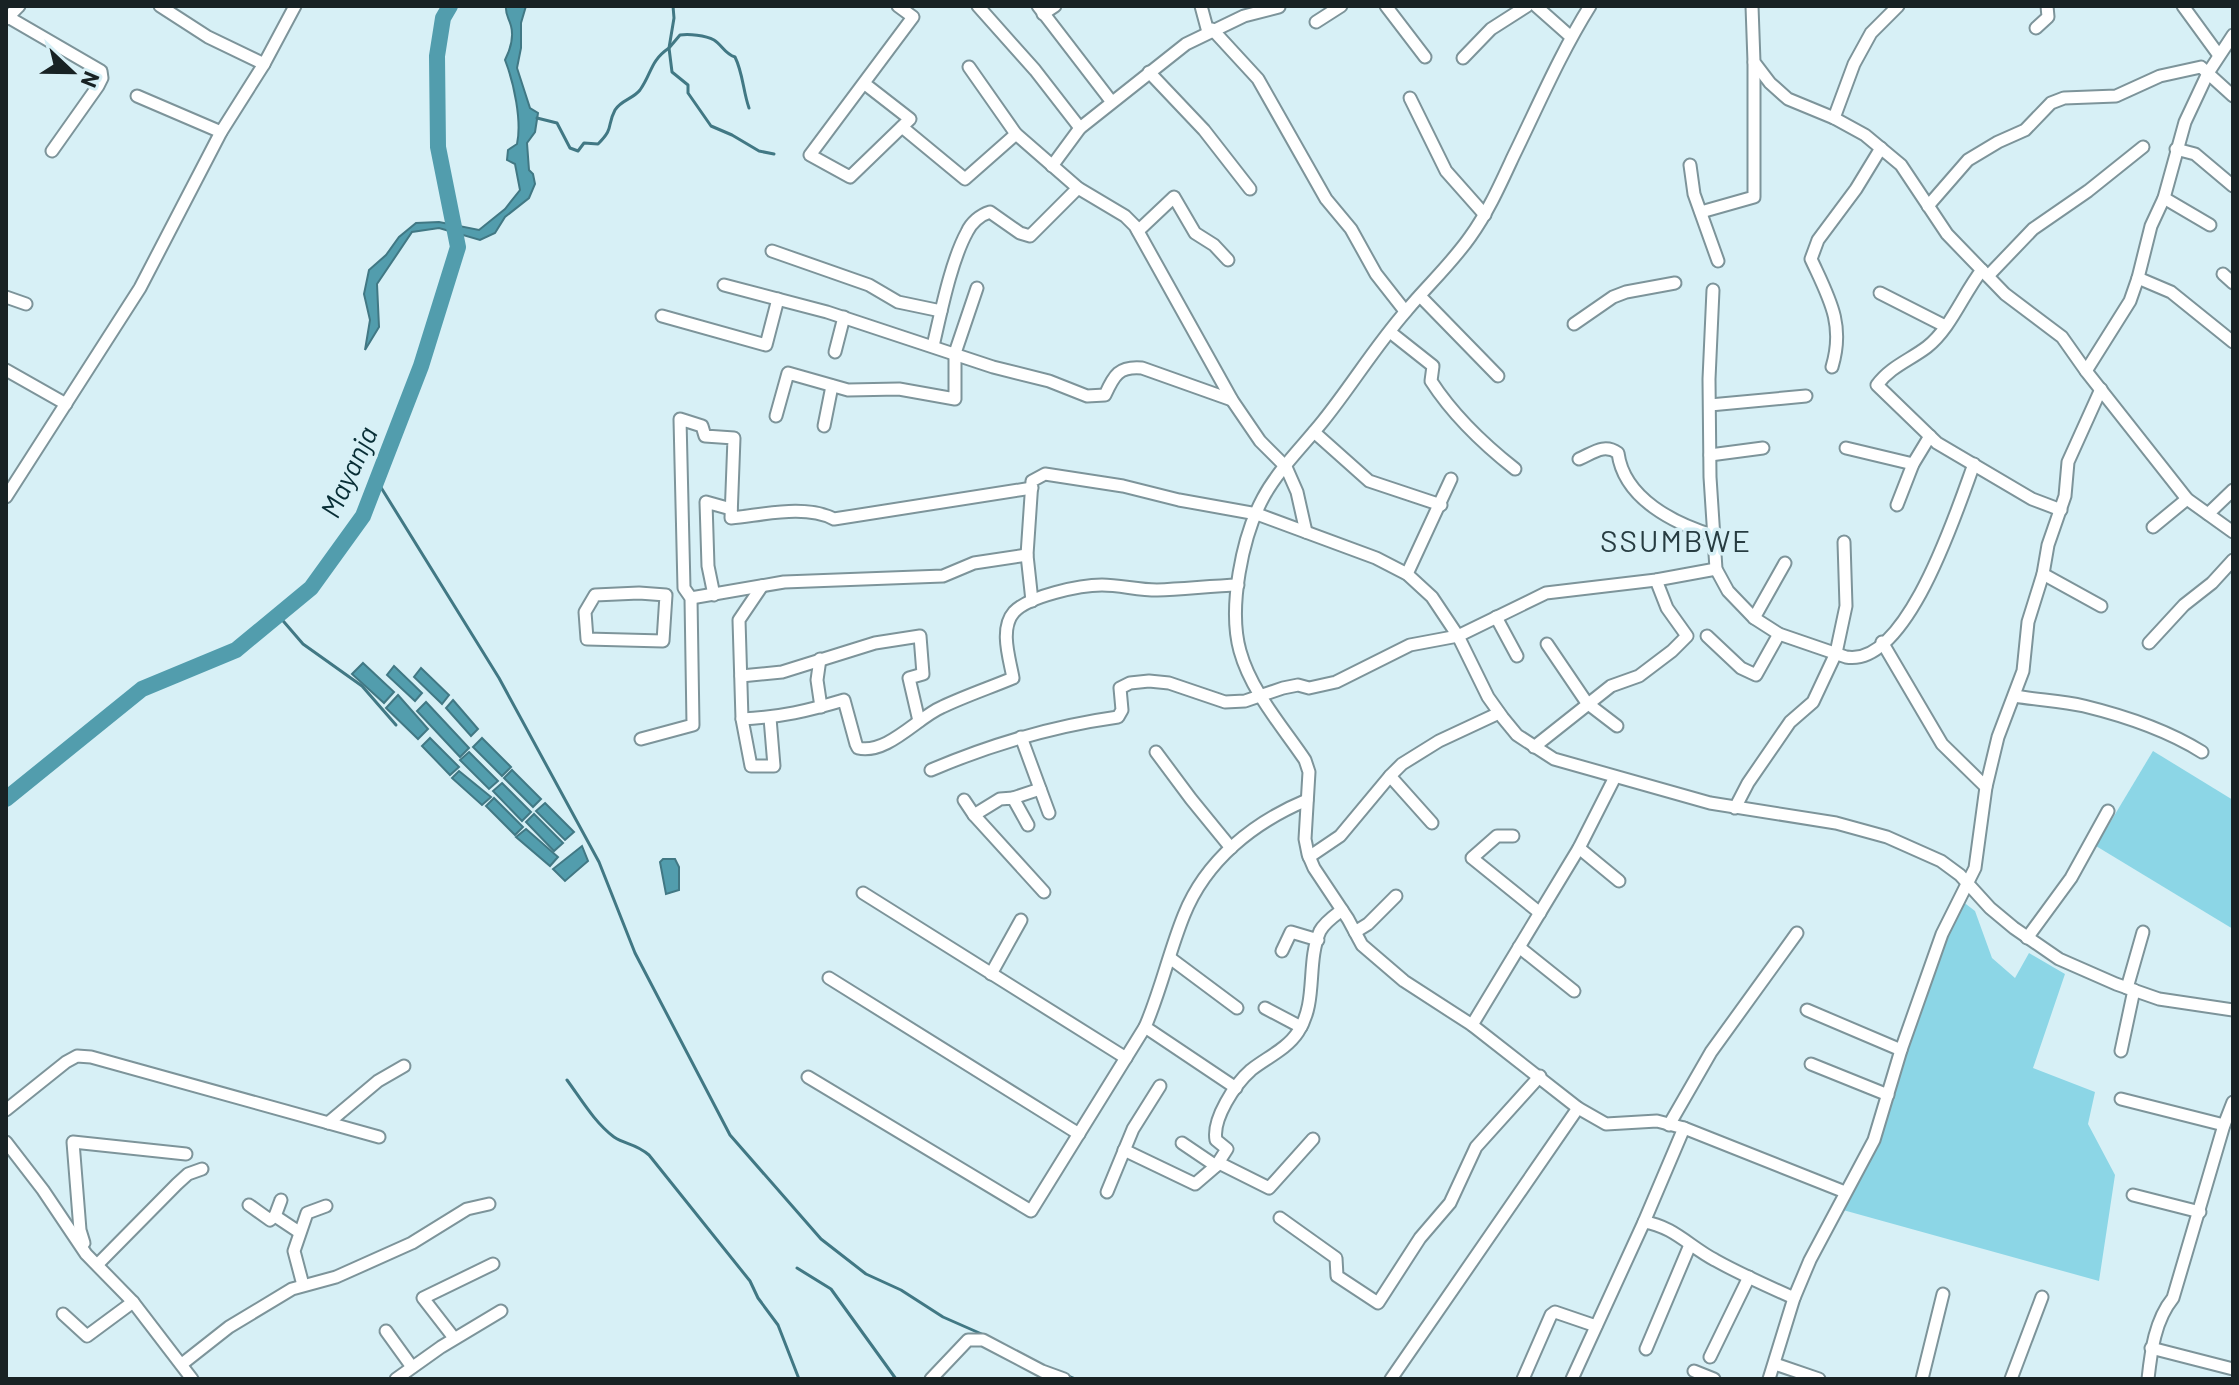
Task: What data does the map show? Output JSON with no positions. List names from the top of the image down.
{
  "districts": ["SSUMBWE"],
  "water": ["Mayanja"],
  "north": "right"
}
